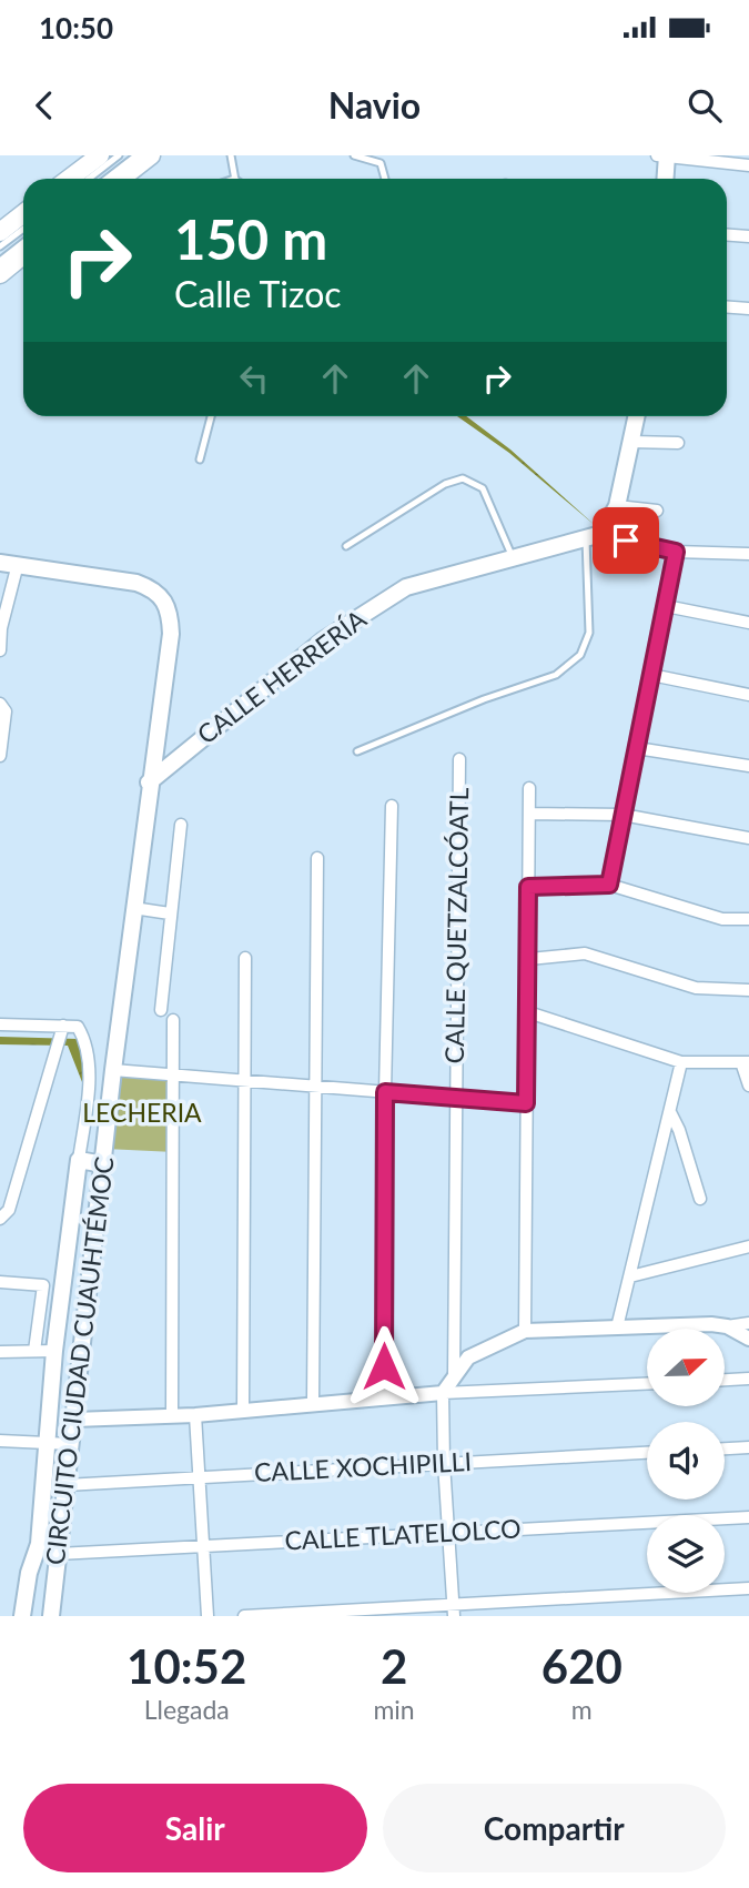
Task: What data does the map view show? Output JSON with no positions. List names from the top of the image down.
{
  "streets": {
    "main road": ["CALLE HERRERÍA", "CIRCUITO CIUDAD CUAUHTÉMOC"],
    "street": ["CALLE QUETZALCÓATL", "CALLE XOCHIPILLI", "CALLE TLATELOLCO"]
  },
  "crossings": [
    ["CALLE HERRERÍA", "CIRCUITO CIUDAD CUAUHTÉMOC"],
    ["CIRCUITO CIUDAD CUAUHTÉMOC", "CALLE XOCHIPILLI"],
    ["CIRCUITO CIUDAD CUAUHTÉMOC", "CALLE TLATELOLCO"]
  ],
  "parks": ["LECHERIA"],
  "north": "right",
  "page": {
    "status": "10:50",
    "header": "Navio",
    "turn": ["150 m", "Calle Tizoc"],
    "eta": [
      "10:52",
      "Llegada",
      "2",
      "min",
      "620",
      "m"
    ],
    "buttons": ["Salir", "Compartir"]
  }
}
